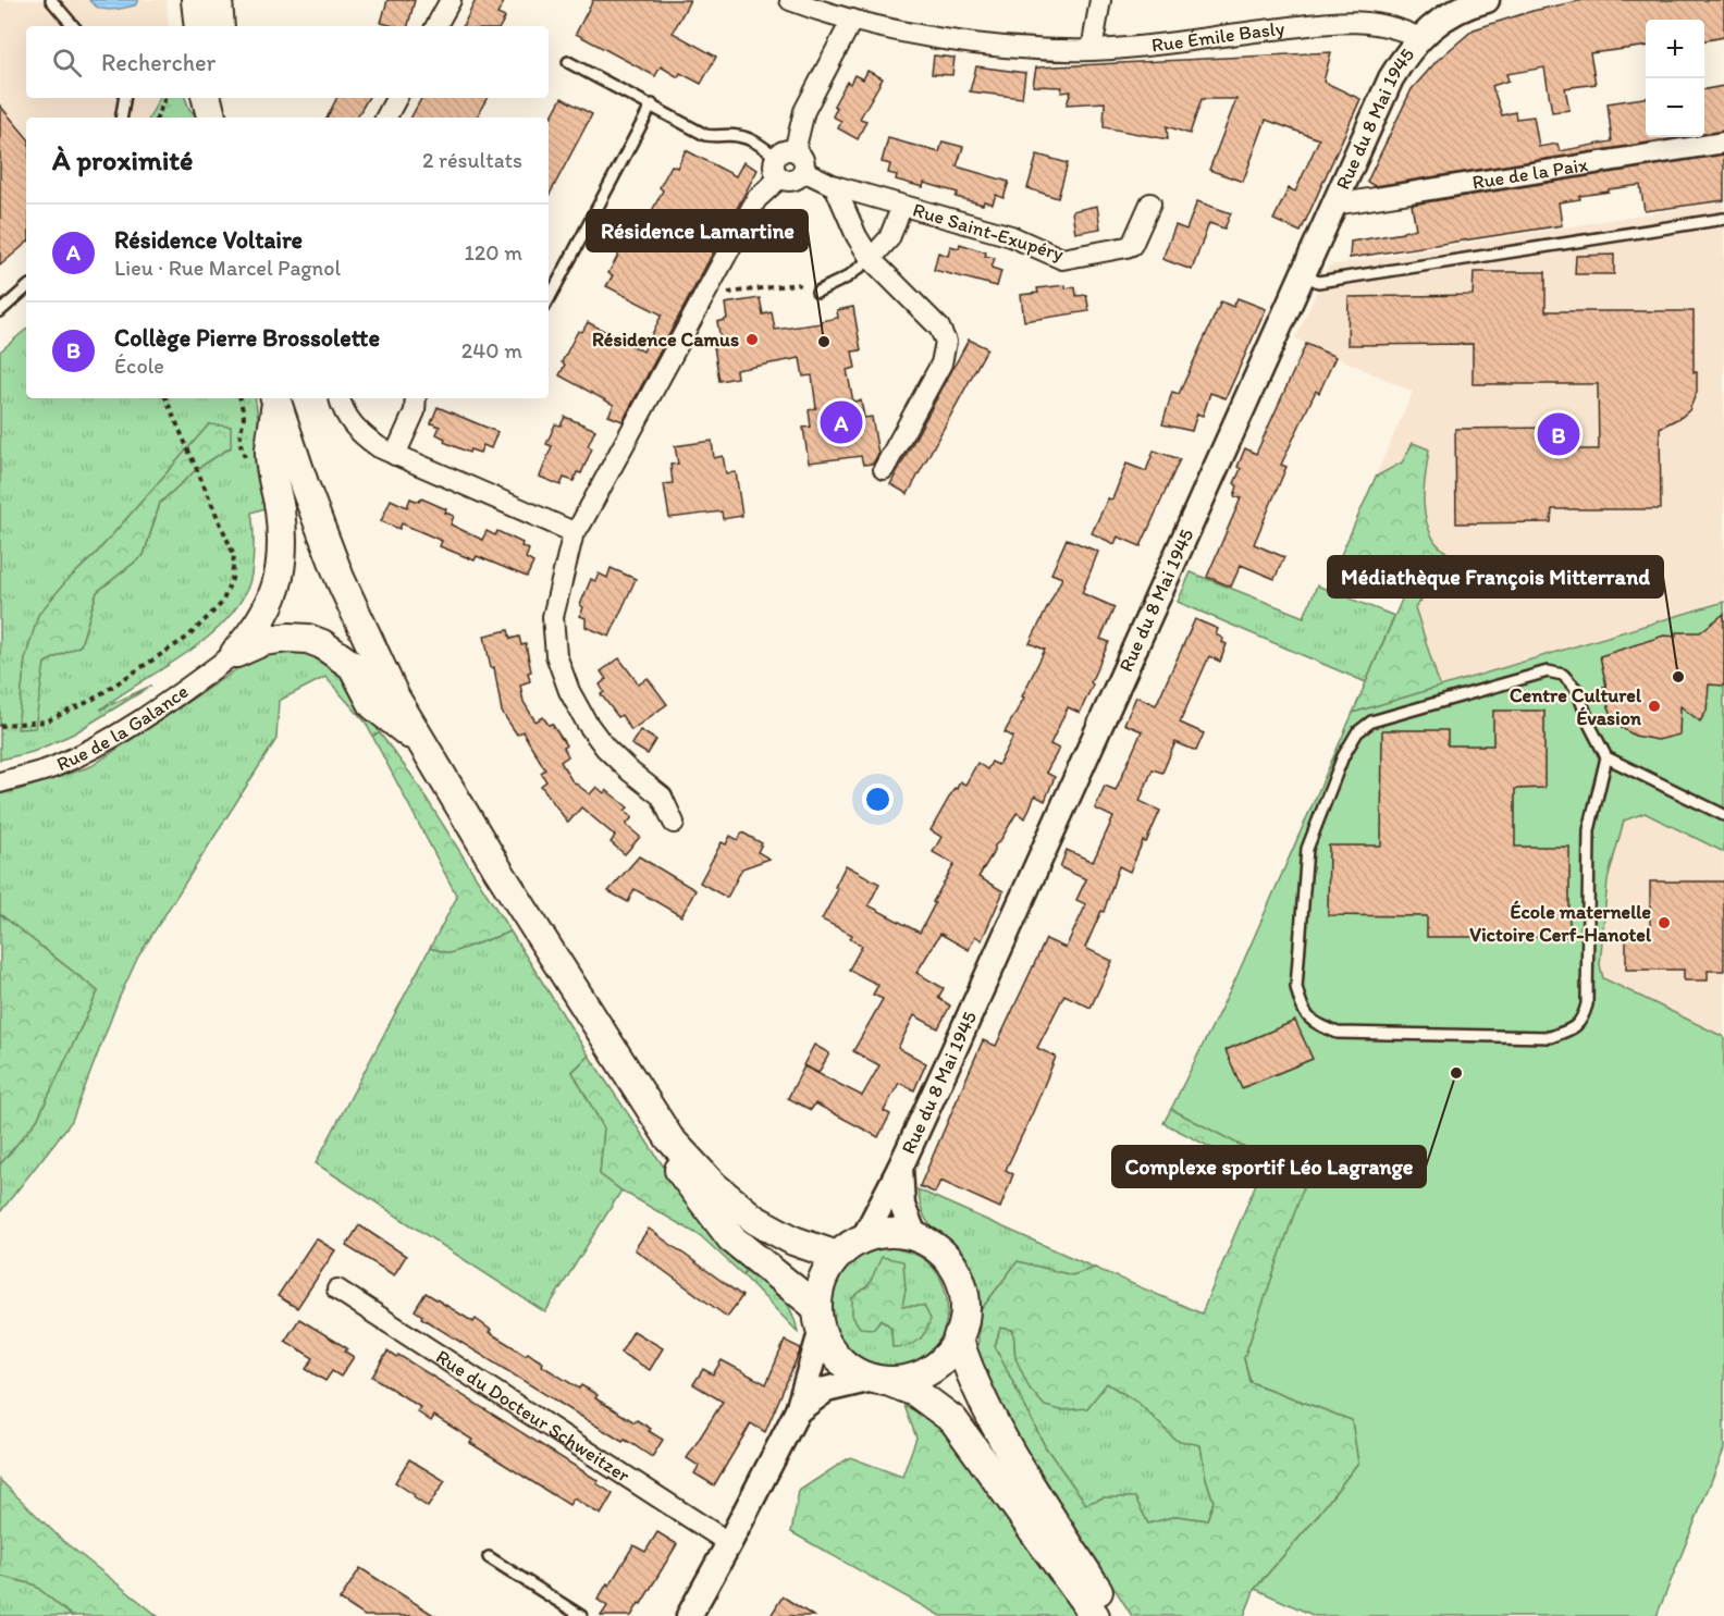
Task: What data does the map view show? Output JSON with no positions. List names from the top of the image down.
{
  "streets": {
    "street": [
      "Rue Émile Basly",
      "Rue du 8 Mai 1945",
      "Rue de la Paix",
      "Rue Saint-Exupéry",
      "Rue de la Galance",
      "Rue du Docteur Schweitzer"
    ]
  },
  "crossings": [
    ["Rue Émile Basly", "Rue du 8 Mai 1945"],
    ["Rue du 8 Mai 1945", "Rue de la Paix"]
  ],
  "places": [
    "Résidence Camus",
    "Résidence Lamartine",
    "Médiathèque François Mitterrand",
    "Centre Culturel Évasion",
    "École maternelle Victoire Cerf-Hanotel",
    "Complexe sportif Léo Lagrange"
  ],
  "page": {
    "map_buttons": ["+", "−"],
    "search": "Rechercher",
    "heading": ["À proximité", "2 résultats"],
    "list": [
      {
        "mark": "A",
        "name": "Résidence Voltaire",
        "note": "Lieu · Rue Marcel Pagnol",
        "value": "120 m"
      },
      {
        "mark": "B",
        "name": "Collège Pierre Brossolette",
        "note": "École",
        "value": "240 m"
      }
    ],
    "pins": ["A", "B"]
  }
}
